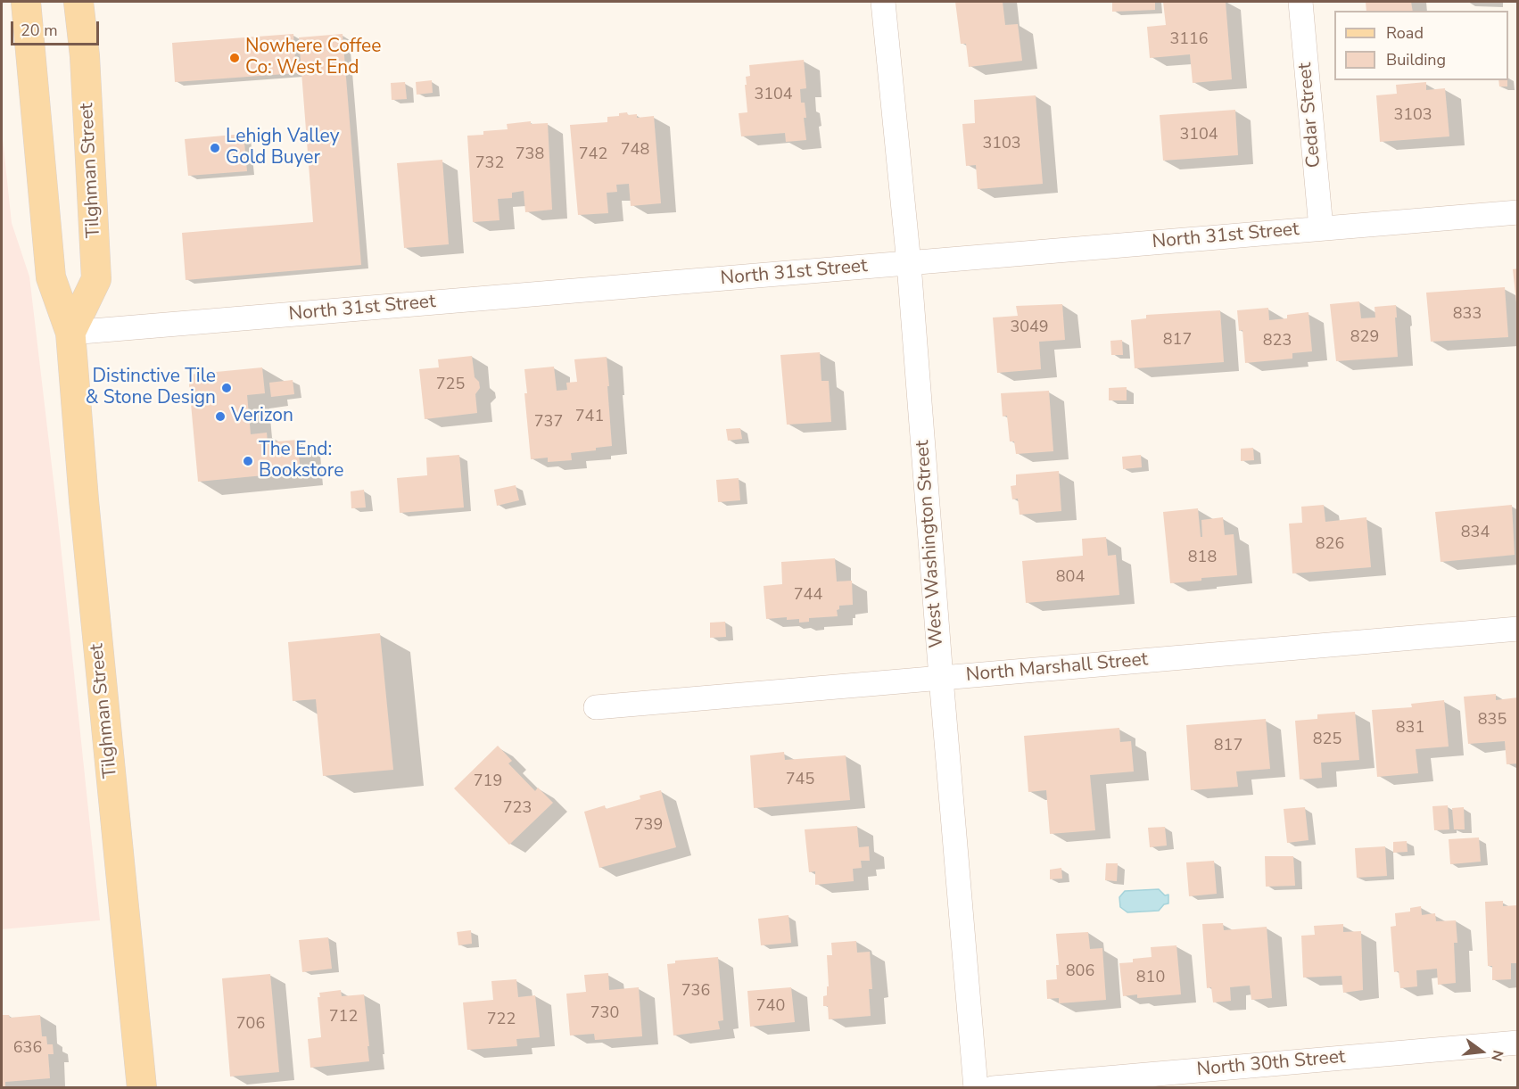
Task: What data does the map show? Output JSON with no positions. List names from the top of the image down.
{
  "streets": {
    "main road": ["Tilghman Street"],
    "street": [
      "Cedar Street",
      "North 31st Street",
      "West Washington Street",
      "North Marshall Street",
      "North 30th Street"
    ]
  },
  "crossings": [
    ["Cedar Street", "North 31st Street"],
    ["Tilghman Street", "North 31st Street"],
    ["North 31st Street", "West Washington Street"],
    ["West Washington Street", "North Marshall Street"]
  ],
  "places": [
    "Nowhere Coffee Co: West End",
    "Lehigh Valley Gold Buyer",
    "Distinctive Tile & Stone Design",
    "Verizon",
    "The End: Bookstore"
  ],
  "house_numbers": [
    "3116",
    "3104",
    "3103",
    "3104",
    "3103",
    "748",
    "738",
    "742",
    "732",
    "833",
    "3049",
    "829",
    "817",
    "823",
    "725",
    "741",
    "737",
    "834",
    "826",
    "818",
    "804",
    "744",
    "835",
    "831",
    "825",
    "817",
    "745",
    "719",
    "723",
    "739",
    "806",
    "810",
    "736",
    "740",
    "730",
    "712",
    "722",
    "706",
    "636"
  ],
  "legend": ["Road", "Building"],
  "scale_bar": "20 m",
  "north": "right"
}
